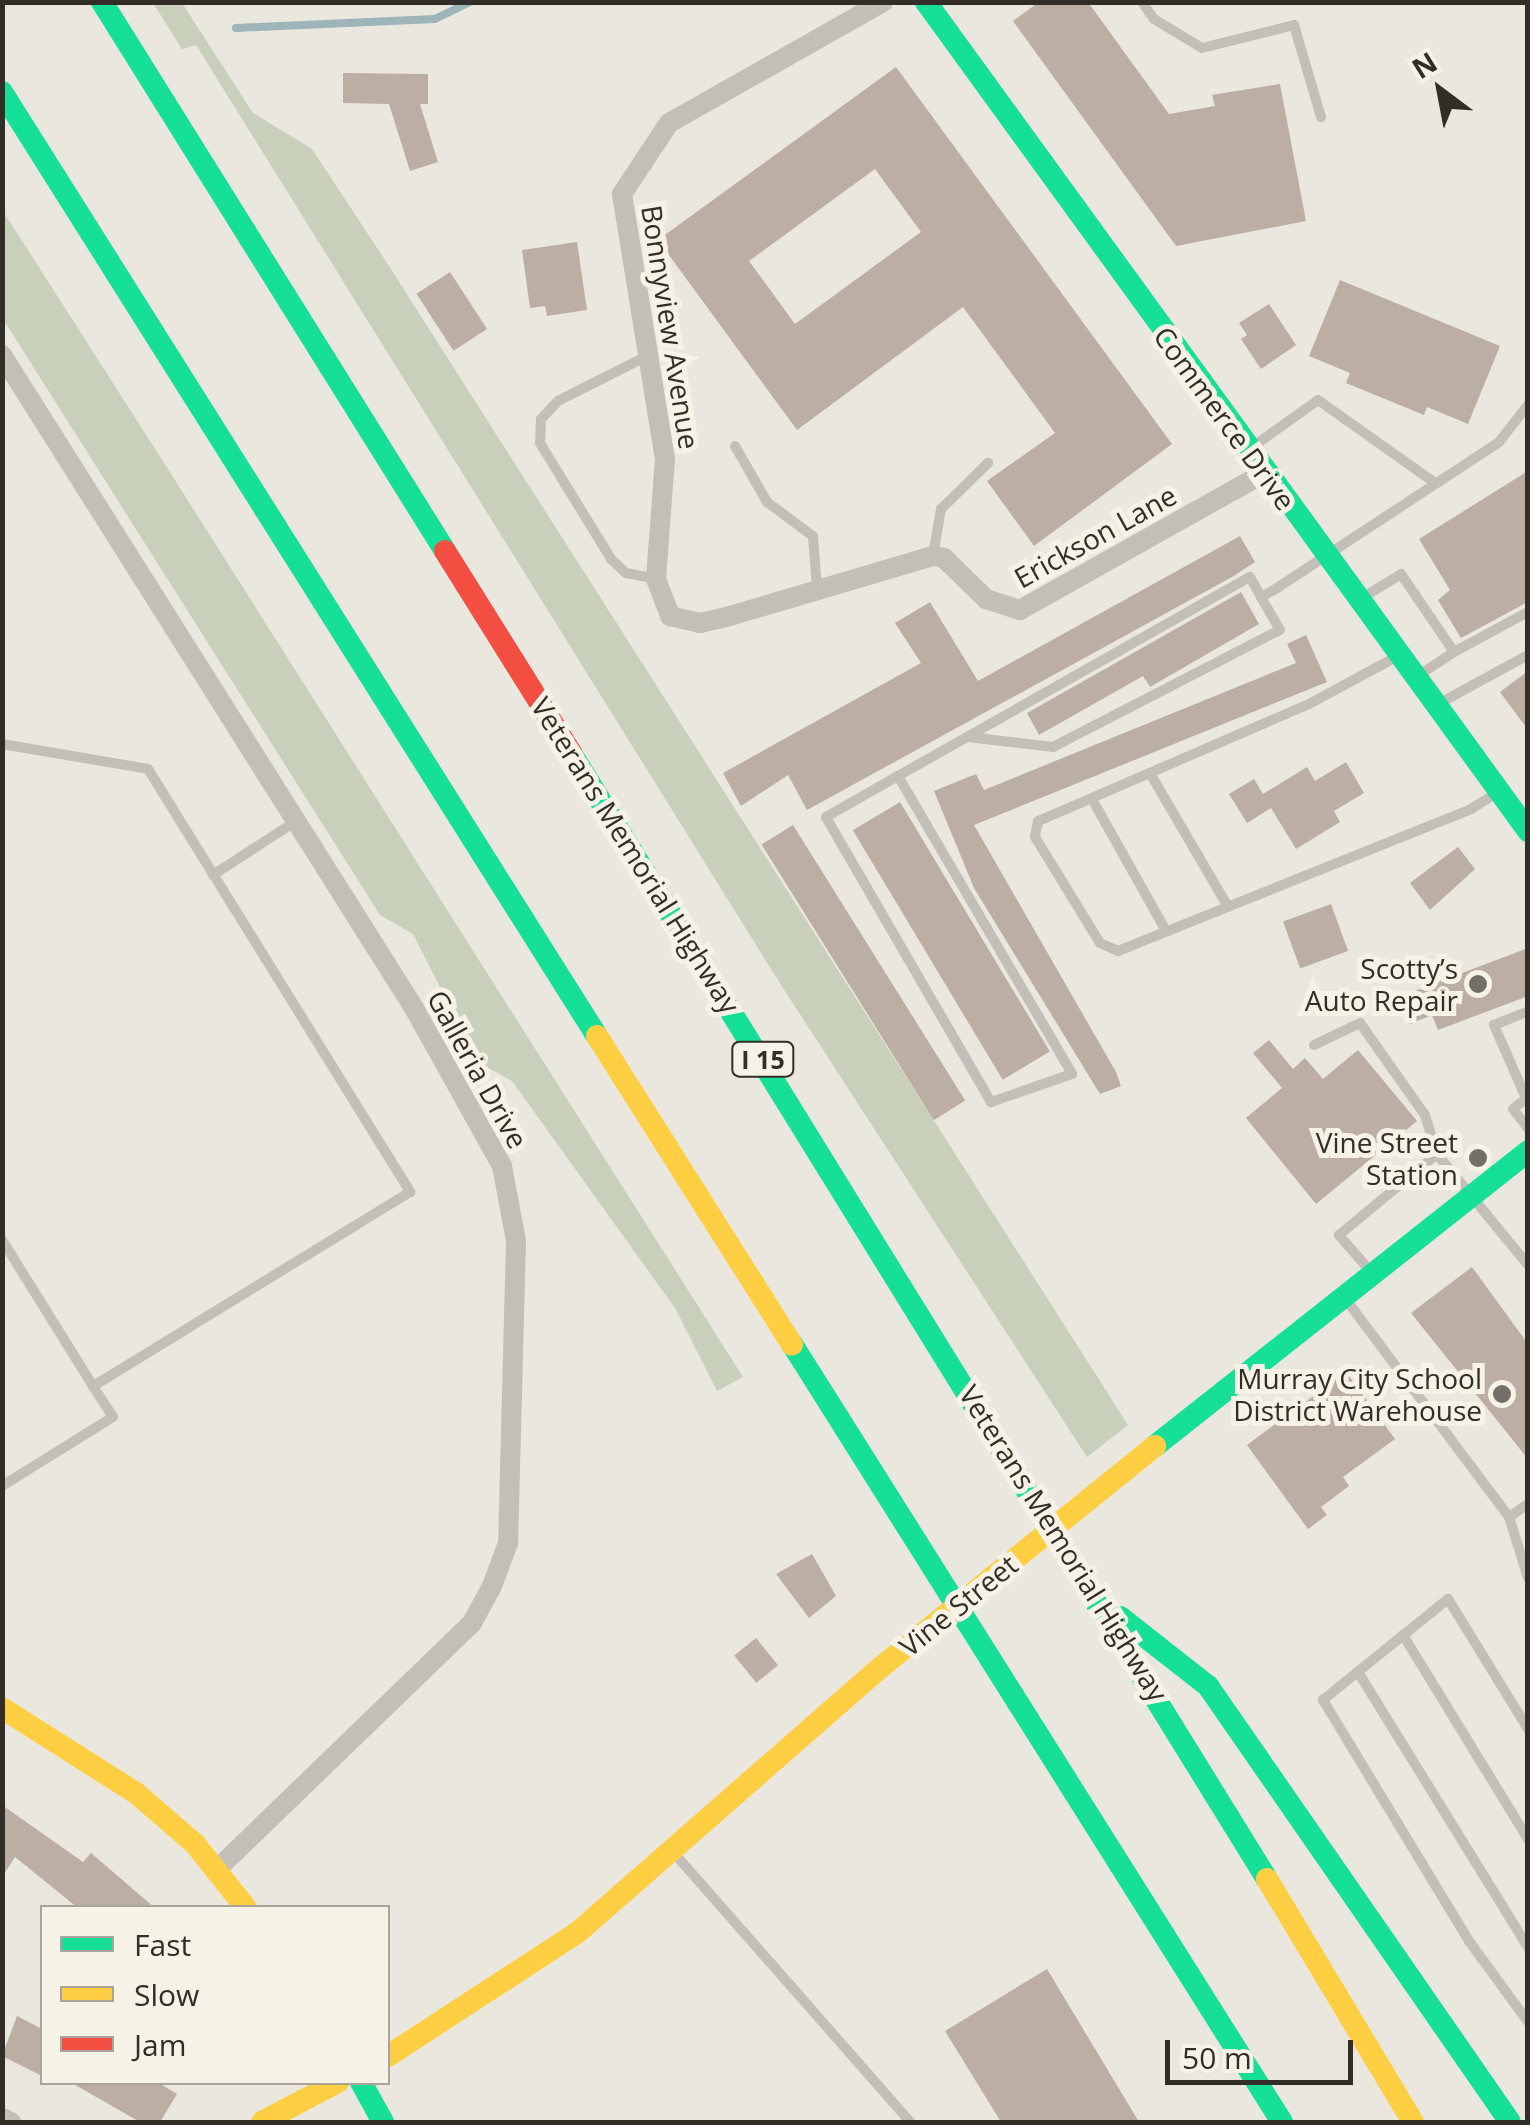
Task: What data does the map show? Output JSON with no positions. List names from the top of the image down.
{
  "streets": {
    "main road": [
      "Commerce Drive",
      "Veterans Memorial Highway",
      "I 15",
      "Vine Street"
    ],
    "street": ["Bonnyview Avenue", "Erickson Lane", "Galleria Drive"]
  },
  "crossings": [
    ["Commerce Drive", "Erickson Lane"]
  ],
  "places": ["Scotty’s Auto Repair", "Vine Street Station", "Murray City School District Warehouse"],
  "legend": ["Fast", "Slow", "Jam"],
  "scale_bar": "50 m",
  "north": "top left"
}
